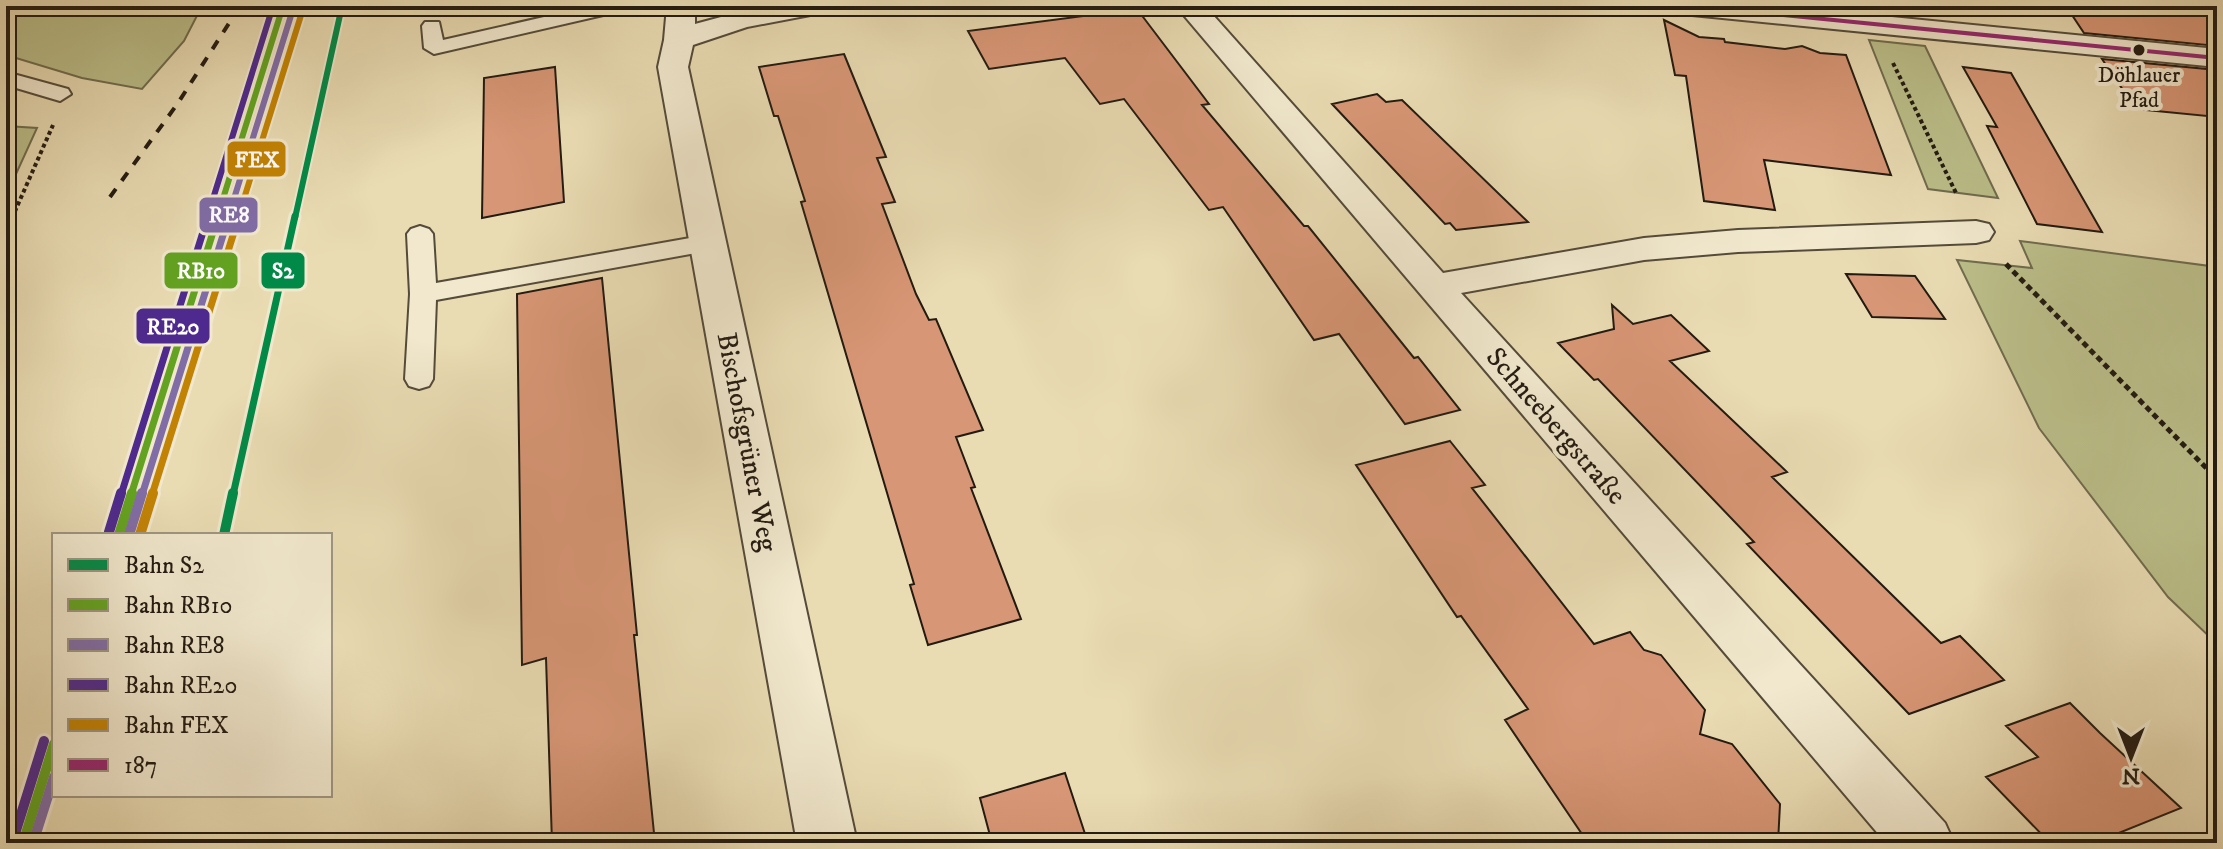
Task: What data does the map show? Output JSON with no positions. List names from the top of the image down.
{
  "streets": {
    "street": ["Schneebergstraße", "Bischofsgrüner Weg"]
  },
  "places": ["Döhlauer Pfad"],
  "lines": [
    "rail line S2",
    "rail line RB10",
    "rail line RE20",
    "transit line 187",
    "rail line RE8",
    "rail line FEX"
  ],
  "legend": [
    "Bahn S2",
    "Bahn RB10",
    "Bahn RE8",
    "Bahn RE20",
    "Bahn FEX",
    "187"
  ],
  "north": "bottom"
}
